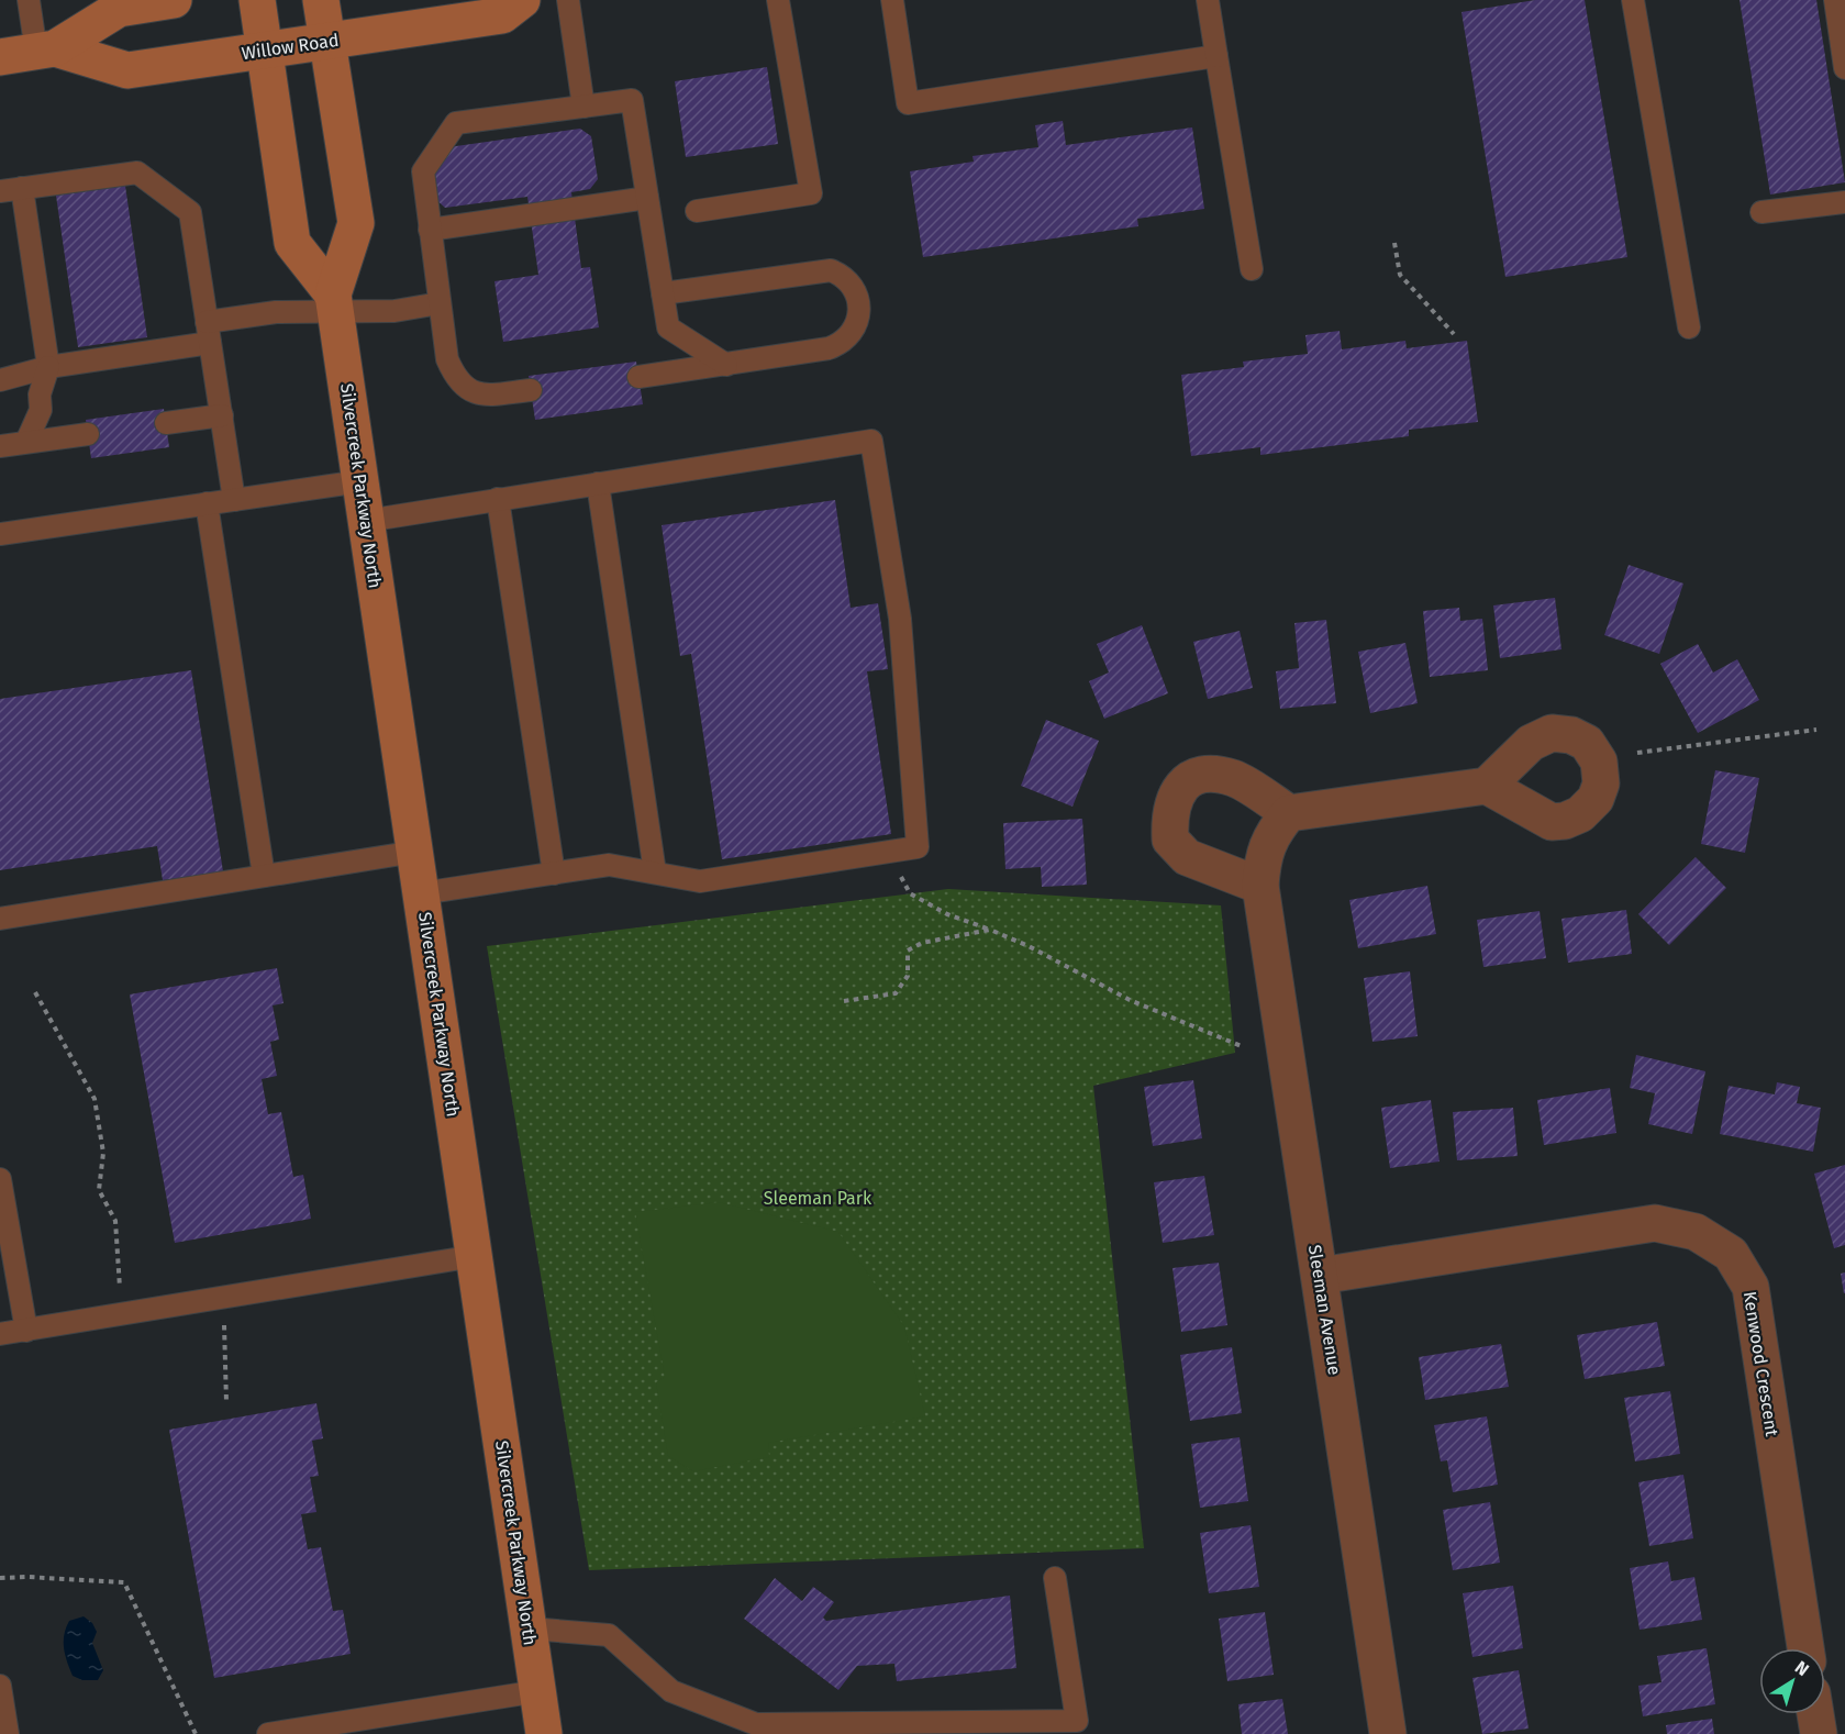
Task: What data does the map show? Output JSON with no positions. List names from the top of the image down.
{
  "streets": {
    "main road": ["Willow Road", "Silvercreek Parkway North"],
    "street": ["Sleeman Avenue", "Kenwood Crescent"]
  },
  "crossings": [
    ["Willow Road", "Silvercreek Parkway North"],
    ["Sleeman Avenue", "Kenwood Crescent"]
  ],
  "parks": ["Sleeman Park"],
  "north": "top right"
}
